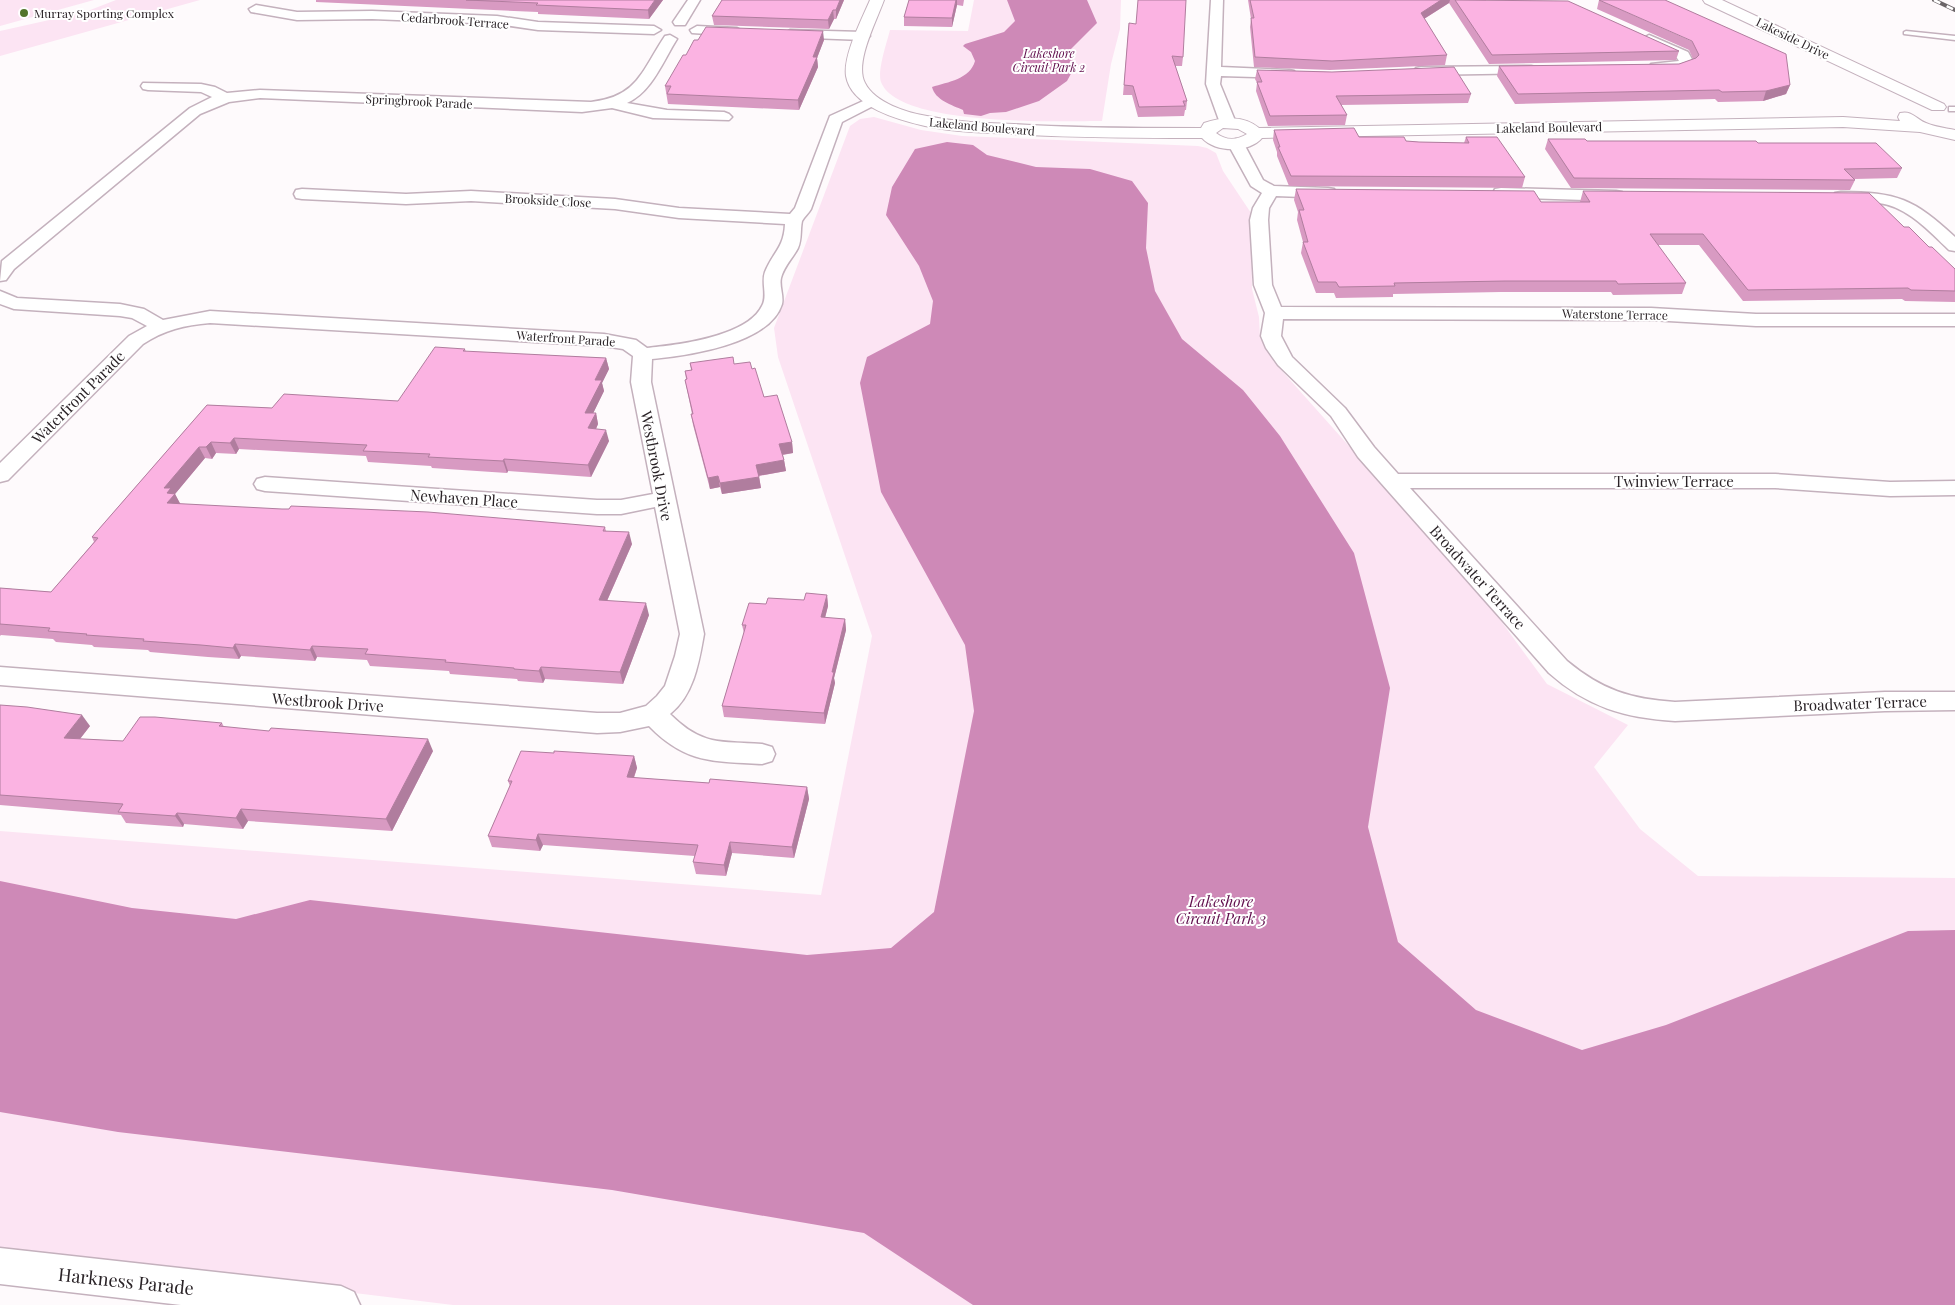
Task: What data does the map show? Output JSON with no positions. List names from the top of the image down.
{
  "streets": {
    "street": [
      "Cedarbrook Terrace",
      "Lakeside Drive",
      "Springbrook Parade",
      "Lakeland Boulevard",
      "Brookside Close",
      "Waterstone Terrace",
      "Waterfront Parade",
      "Westbrook Drive",
      "Twinview Terrace",
      "Newhaven Place",
      "Broadwater Terrace",
      "Harkness Parade"
    ]
  },
  "crossings": [
    ["Lakeside Drive", "Lakeland Boulevard"],
    ["Waterstone Terrace", "Broadwater Terrace"],
    ["Waterfront Parade", "Westbrook Drive"],
    ["Westbrook Drive", "Newhaven Place"],
    ["Twinview Terrace", "Broadwater Terrace"]
  ],
  "parks": ["Lakeshore Circuit Park 2", "Lakeshore Circuit Park 3"],
  "places": ["Murray Sporting Complex"]
}
